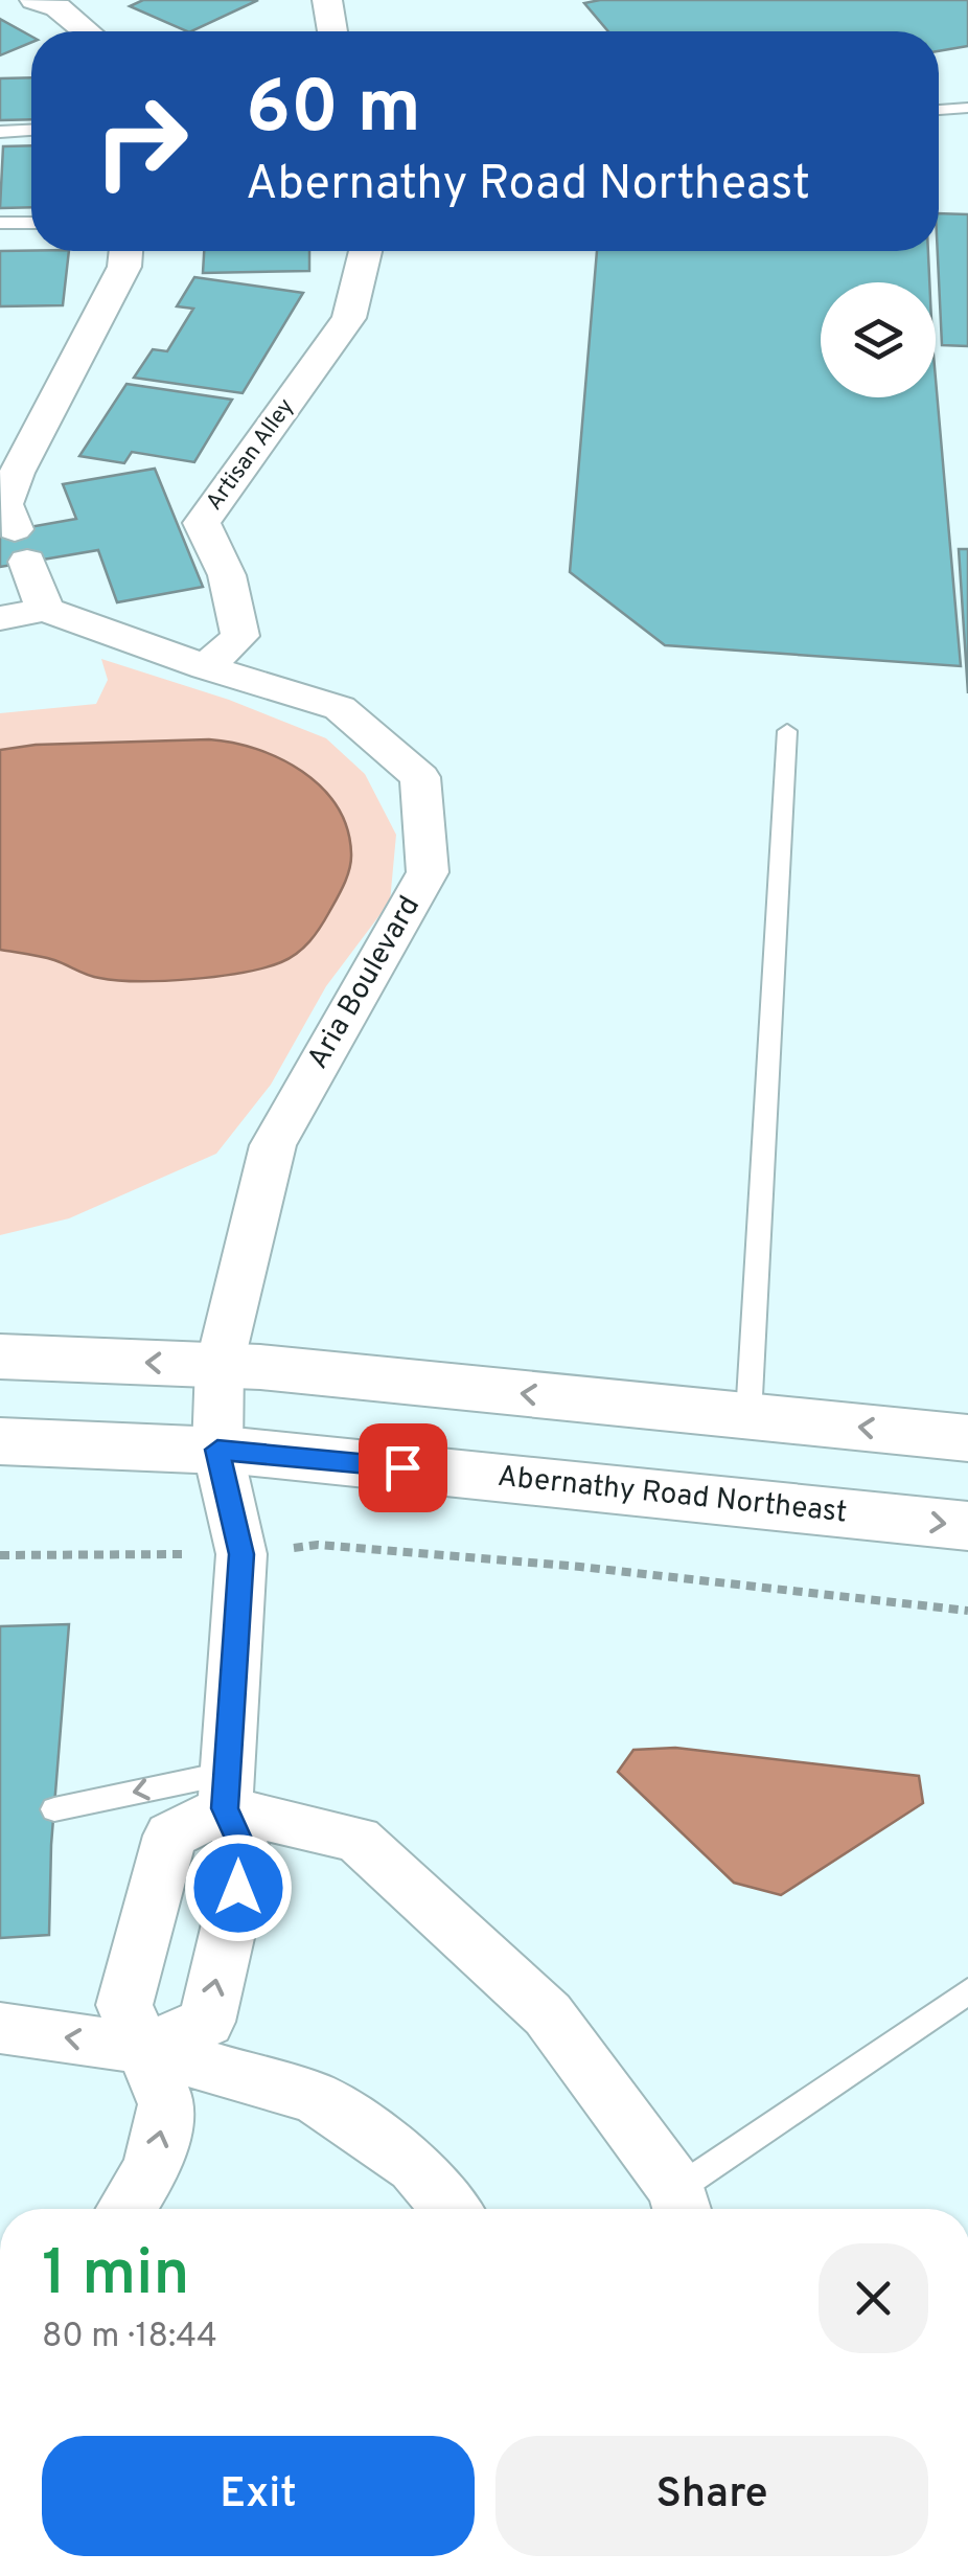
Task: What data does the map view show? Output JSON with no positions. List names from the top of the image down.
{
  "streets": {
    "main road": ["Abernathy Road Northeast"],
    "street": ["Artisan Alley", "Aria Boulevard"]
  },
  "crossings": [
    ["Artisan Alley", "Aria Boulevard"],
    ["Aria Boulevard", "Abernathy Road Northeast"]
  ],
  "page": {
    "turn": ["60 m", "Abernathy Road Northeast"],
    "heading": ["1 min", "80 m · 18:44"],
    "buttons": ["Exit", "Share"]
  }
}
